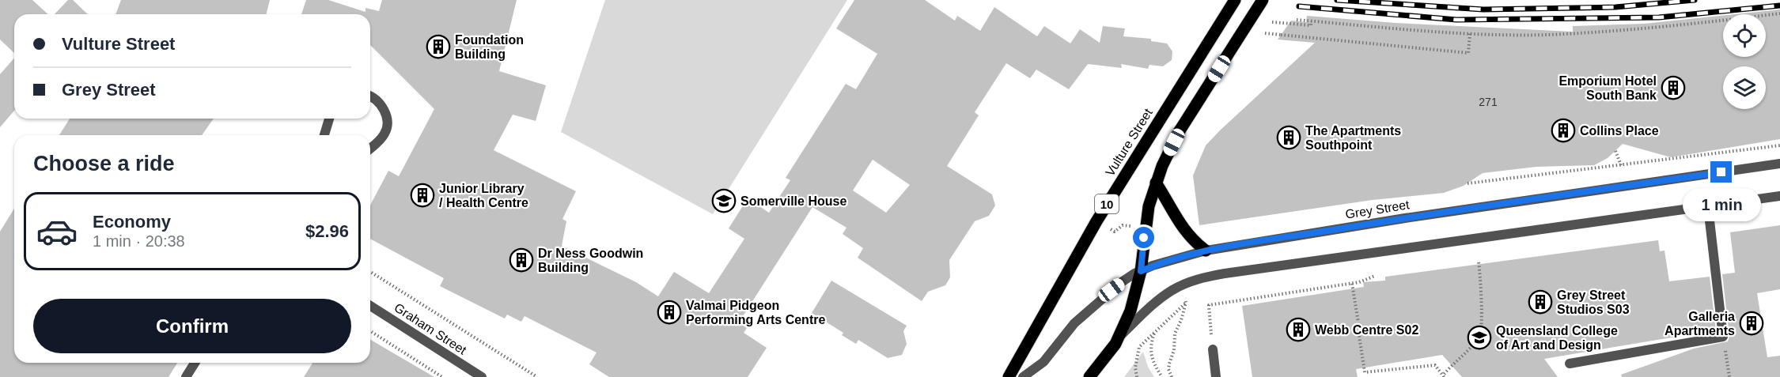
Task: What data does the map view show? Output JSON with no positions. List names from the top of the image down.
{
  "streets": {
    "main road": ["Vulture Street", "10"],
    "street": ["Grey Street", "Graham Street"]
  },
  "places": {
    "building": [
      "Foundation Building",
      "Emporium Hotel South Bank",
      "Collins Place",
      "The Apartments Southpoint",
      "Junior Library / Health Centre",
      "Dr Ness Goodwin Building",
      "Grey Street Studios S03",
      "Valmai Pidgeon Performing Arts Centre",
      "Galleria Apartments",
      "Webb Centre S02"
    ],
    "school or university": ["Somerville House", "Queensland College of Art and Design"]
  },
  "house_numbers": ["271"],
  "page": {
    "banner": ["Vulture Street", "Grey Street"],
    "heading": "Choose a ride",
    "bubble": "1 min",
    "list": [
      {
        "name": "Economy",
        "note": "1 min · 20:38",
        "value": "$2.96"
      }
    ],
    "buttons": "Confirm"
  }
}
